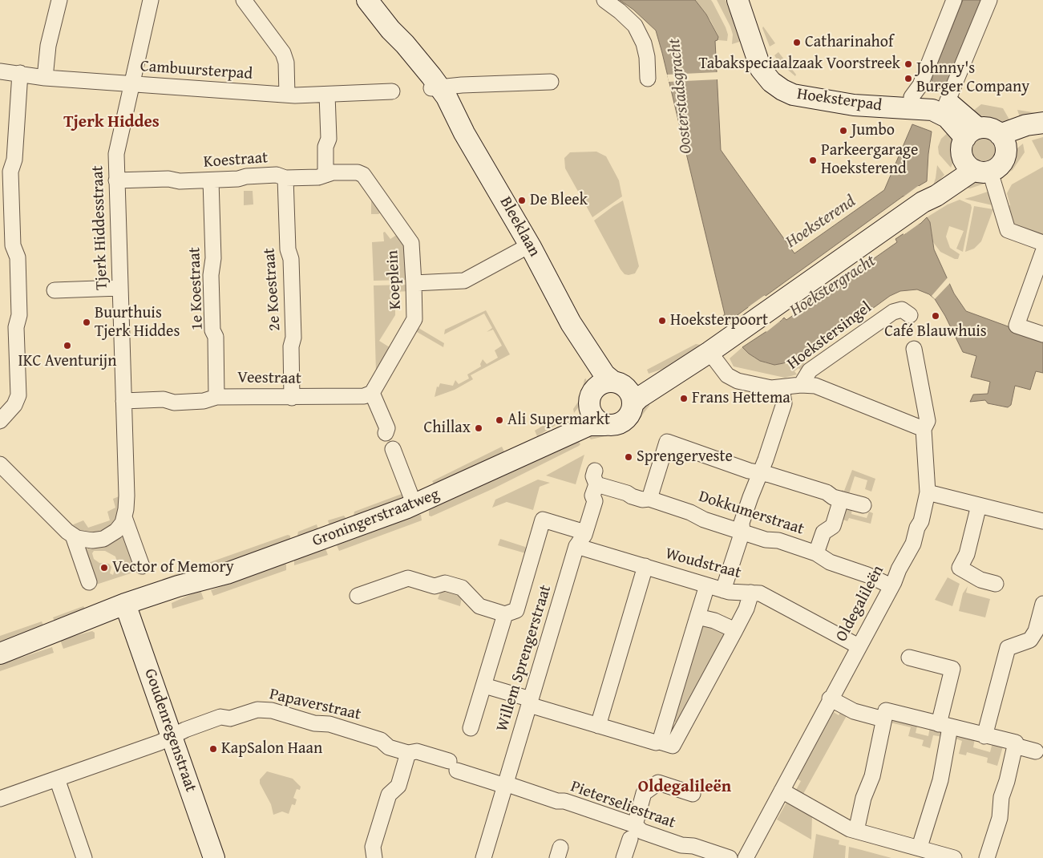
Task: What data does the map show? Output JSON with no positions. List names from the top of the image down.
{
  "streets": {
    "main road": [
      "Hoeksterpad",
      "Bleeklaan",
      "Groningerstraatweg",
      "Goudenregenstraat"
    ],
    "street": [
      "Cambuursterpad",
      "Koestraat",
      "Tjerk Hiddesstraat",
      "Koeplein",
      "1e Koestraat",
      "2e Koestraat",
      "Hoekstersingel",
      "Veestraat",
      "Dokkumerstraat",
      "Woudstraat",
      "Oldegalileën",
      "Willem Sprengerstraat",
      "Papaverstraat",
      "Pieterseliestraat"
    ]
  },
  "crossings": [
    ["Cambuursterpad", "Tjerk Hiddesstraat"],
    ["Koestraat", "Tjerk Hiddesstraat"],
    ["Koestraat", "Koeplein"],
    ["Koestraat", "1e Koestraat"],
    ["Koestraat", "2e Koestraat"],
    ["Bleeklaan", "Groningerstraatweg"],
    ["Tjerk Hiddesstraat", "Veestraat"],
    ["Koeplein", "Veestraat"],
    ["1e Koestraat", "Veestraat"],
    ["2e Koestraat", "Veestraat"],
    ["Dokkumerstraat", "Oldegalileën"],
    ["Dokkumerstraat", "Willem Sprengerstraat"],
    ["Groningerstraatweg", "Goudenregenstraat"],
    ["Woudstraat", "Oldegalileën"],
    ["Woudstraat", "Willem Sprengerstraat"],
    ["Willem Sprengerstraat", "Papaverstraat"],
    ["Willem Sprengerstraat", "Pieterseliestraat"],
    ["Papaverstraat", "Goudenregenstraat"],
    ["Papaverstraat", "Pieterseliestraat"]
  ],
  "districts": ["Tjerk Hiddes", "Oldegalileën"],
  "water": ["Oosterstadsgracht", "Hoeksterend", "Hoekstergracht"],
  "places": [
    "Catharinahof",
    "Tabakspeciaalzaak Voorstreek",
    "Johnny's Burger Company",
    "Jumbo",
    "Parkeergarage Hoeksterend",
    "De Bleek",
    "Café Blauwhuis",
    "Hoeksterpoort",
    "Buurthuis Tjerk Hiddes",
    "IKC Aventurijn",
    "Frans Hettema",
    "Ali Supermarkt",
    "Chillax",
    "Sprengerveste",
    "Vector of Memory",
    "KapSalon Haan"
  ]
}
